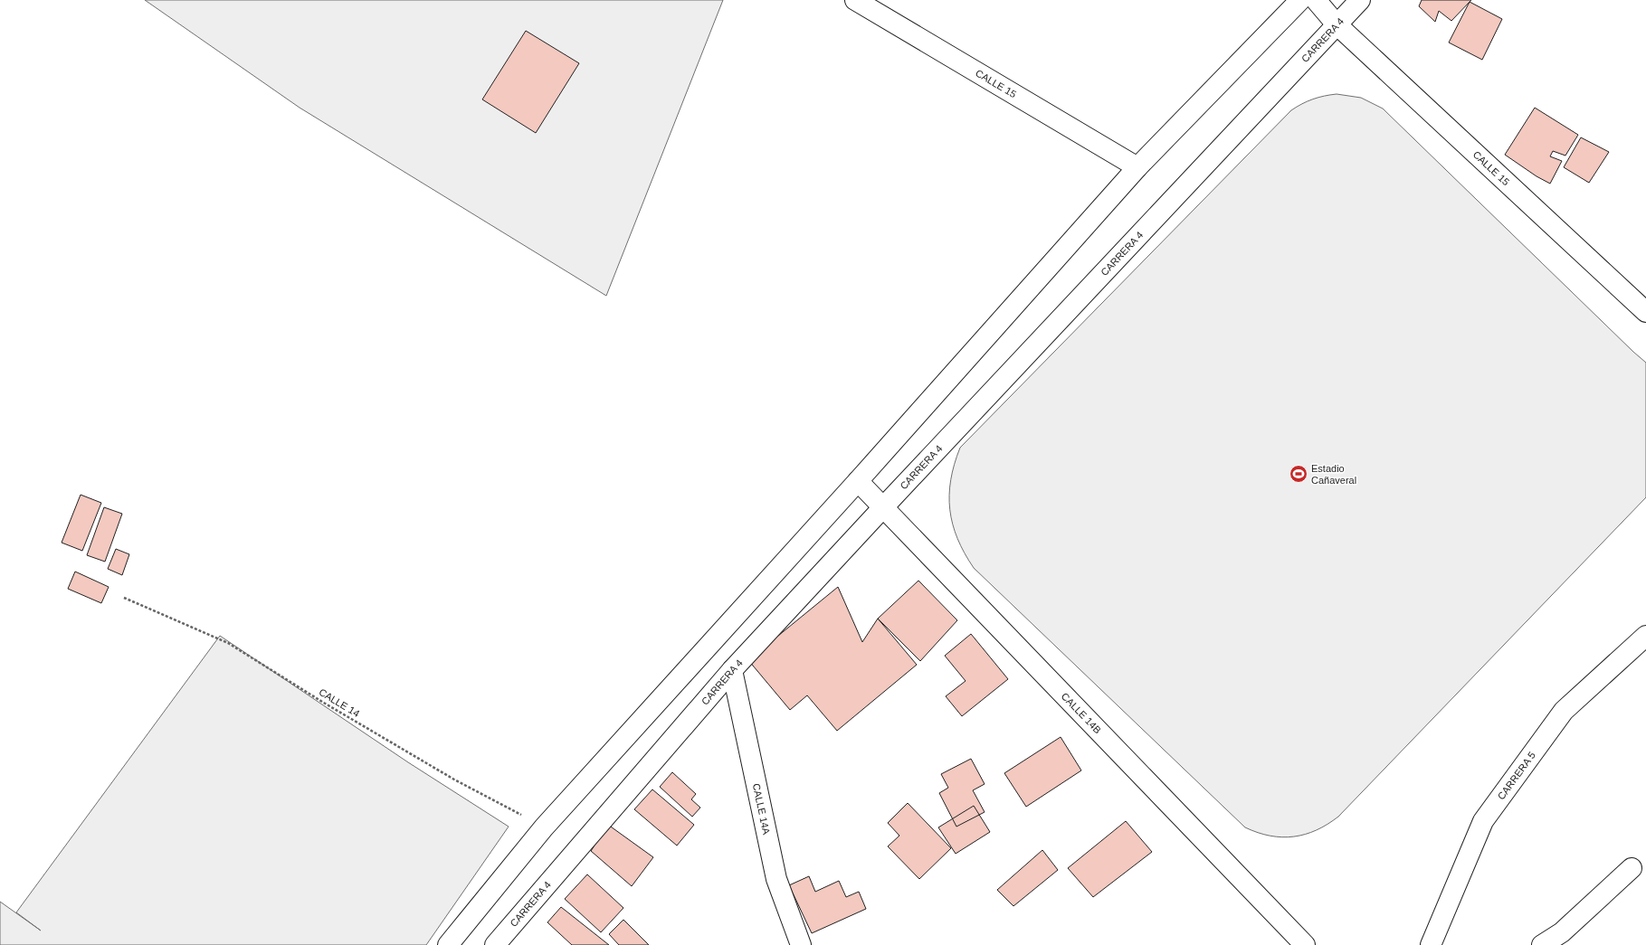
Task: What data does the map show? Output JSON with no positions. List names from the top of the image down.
{
  "streets": {
    "street": [
      "CARRERA 4",
      "CALLE 15",
      "CALLE 14B",
      "CARRERA 5",
      "CALLE 14A"
    ],
    "path": ["CALLE 14"]
  },
  "crossings": [
    ["CARRERA 4", "CALLE 15"],
    ["CARRERA 4", "CALLE 14B"],
    ["CARRERA 4", "CALLE 14A"]
  ],
  "places": {
    "sports": ["Estadio Cañaveral"]
  }
}
